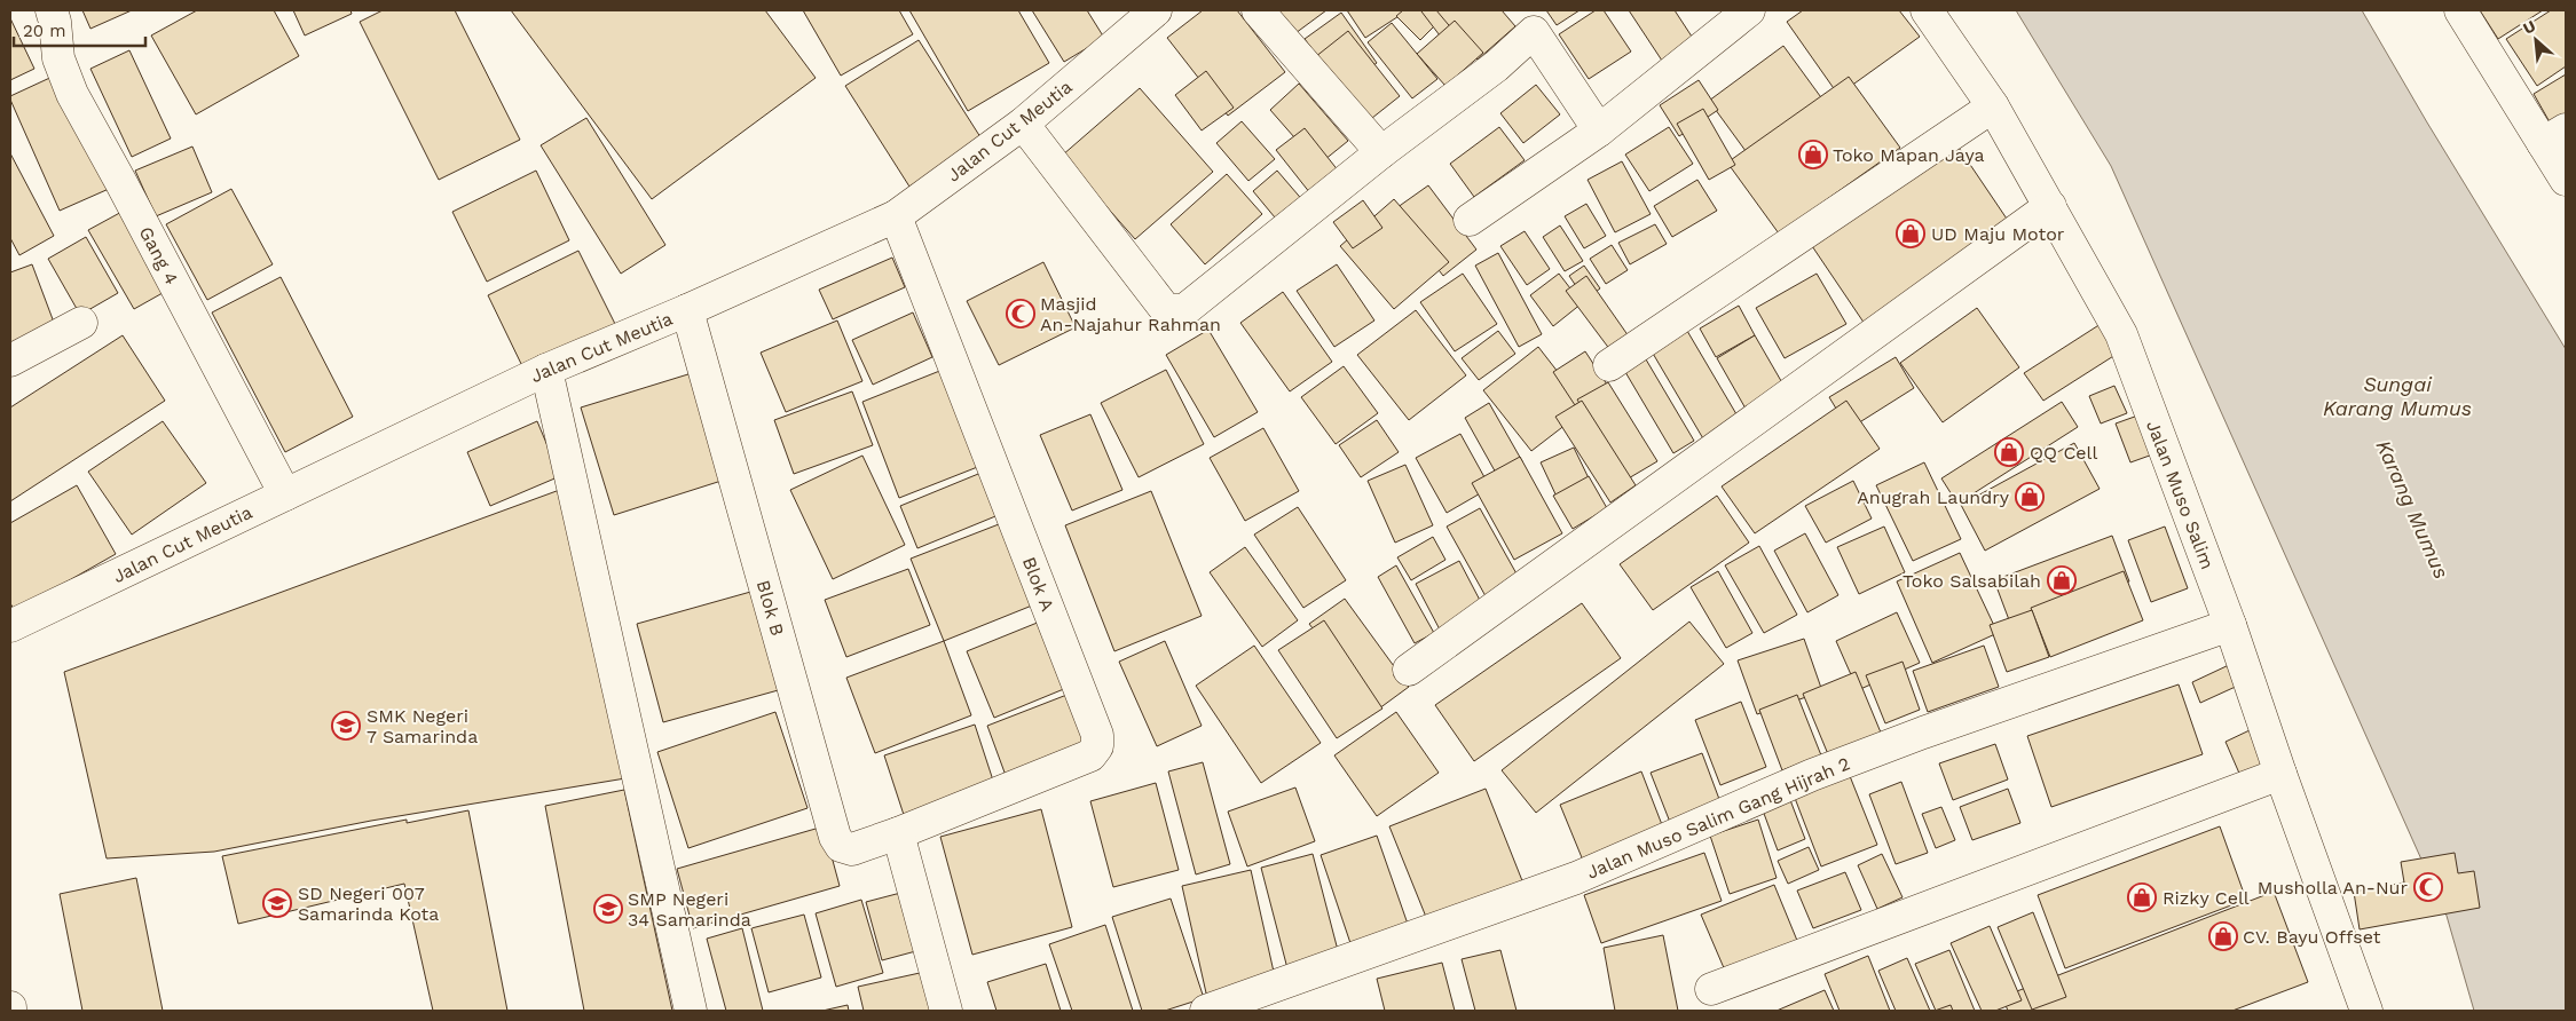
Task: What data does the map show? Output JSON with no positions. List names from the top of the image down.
{
  "streets": {
    "street": [
      "Jalan Cut Meutia",
      "Gang 4",
      "Jalan Muso Salim",
      "Blok A",
      "Blok B",
      "Jalan Muso Salim Gang Hijrah 2"
    ]
  },
  "crossings": [
    ["Jalan Cut Meutia", "Gang 4"],
    ["Jalan Cut Meutia", "Blok A"],
    ["Jalan Cut Meutia", "Blok B"],
    ["Jalan Muso Salim", "Jalan Muso Salim Gang Hijrah 2"],
    ["Blok A", "Blok B"]
  ],
  "water": ["Sungai Karang Mumus", "Karang Mumus"],
  "places": {
    "shop": [
      "Toko Mapan Jaya",
      "UD Maju Motor",
      "QQ Cell",
      "Anugrah Laundry",
      "Toko Salsabilah",
      "Rizky Cell",
      "CV. Bayu Offset"
    ],
    "mosque": ["Masjid An-Najahur Rahman", "Musholla An-Nur"],
    "school or university": ["SMK Negeri 7 Samarinda", "SD Negeri 007 Samarinda Kota", "SMP Negeri 34 Samarinda"]
  },
  "scale_bar": "20 m",
  "north": "top left"
}
